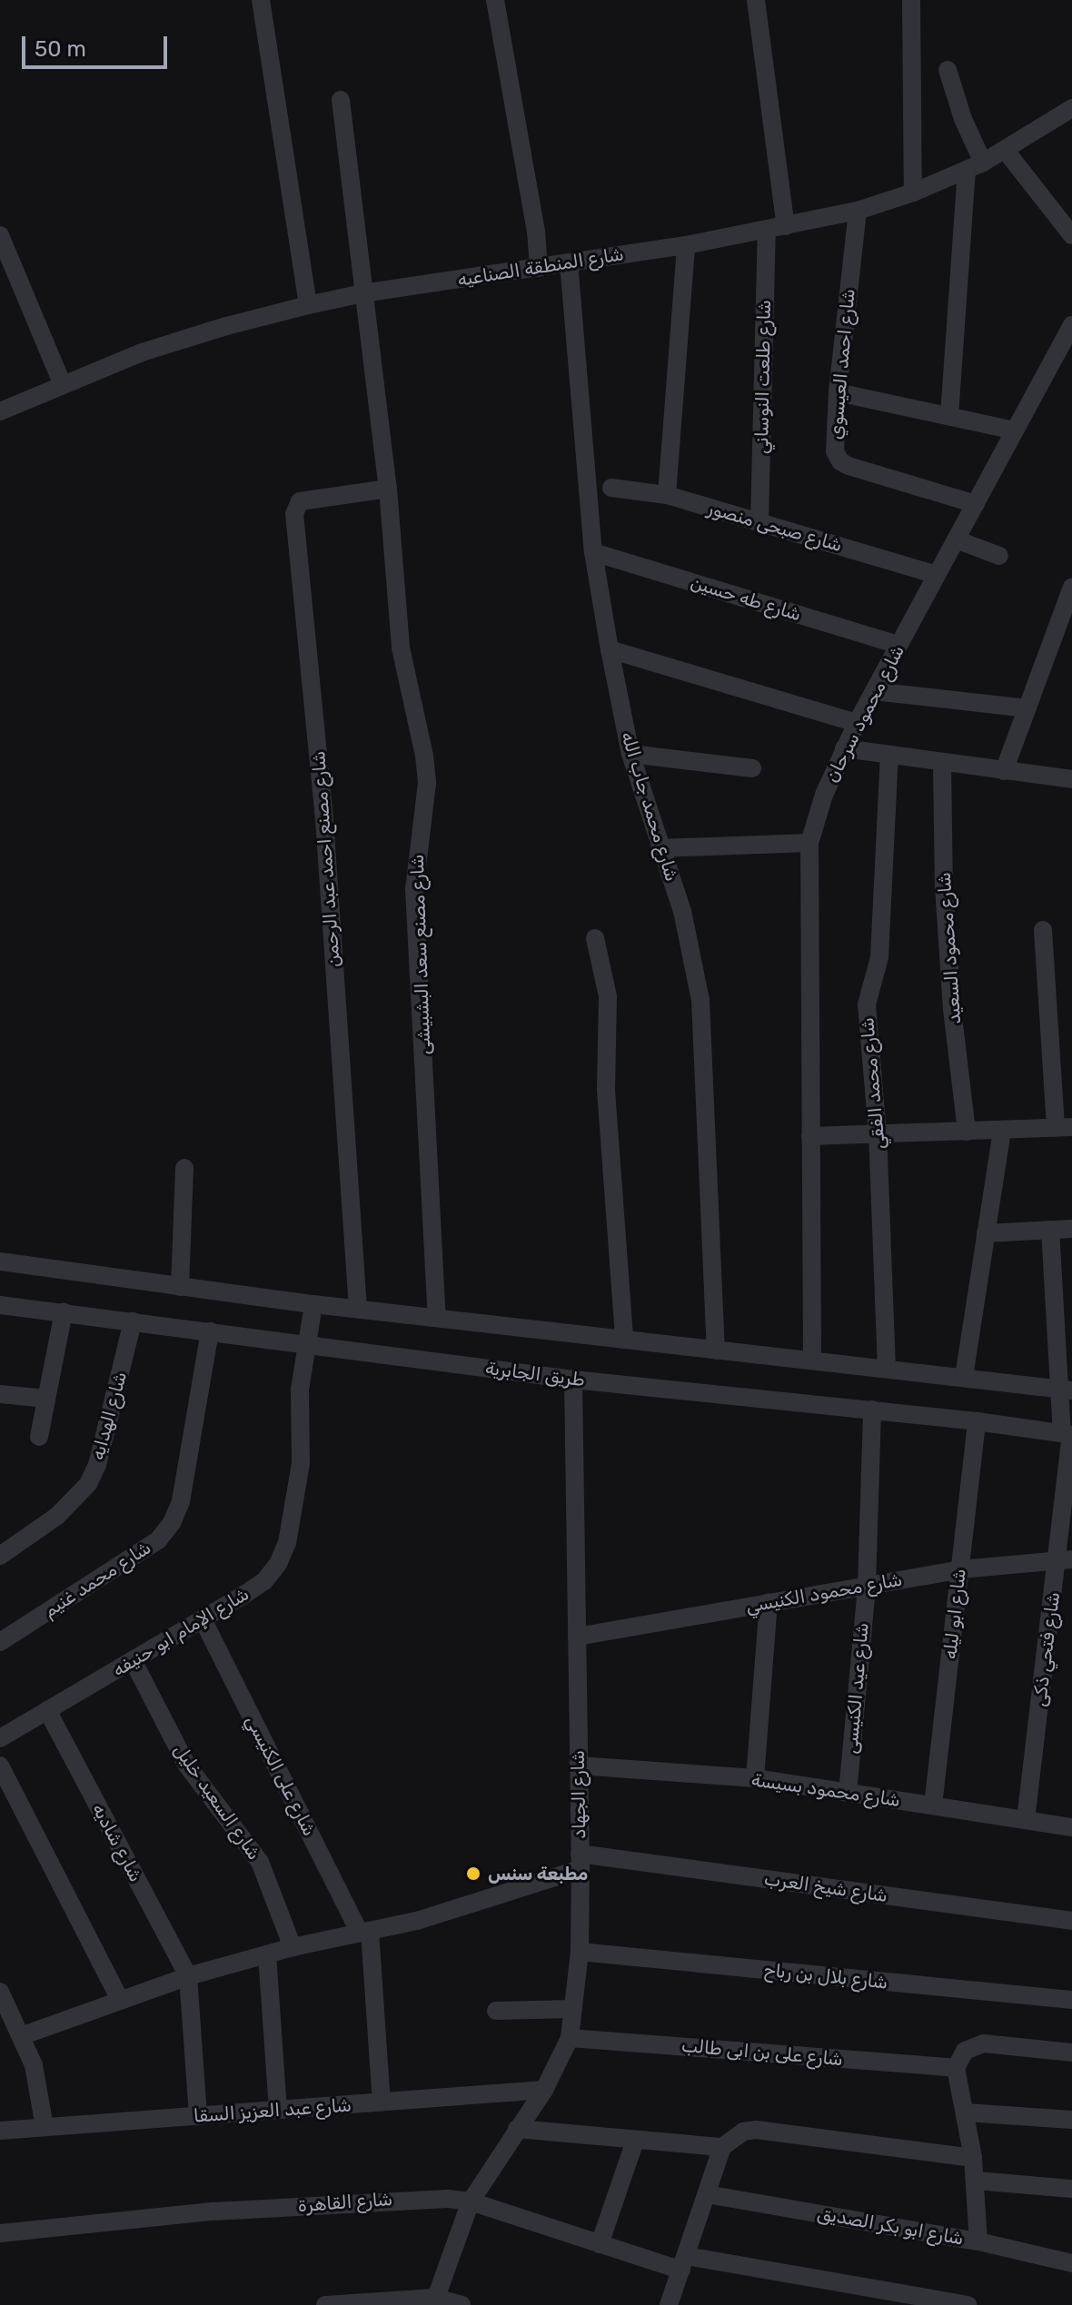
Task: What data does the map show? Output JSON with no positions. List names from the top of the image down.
{
  "streets": {
    "street": [
      "شارع المنطقة الصناعيه",
      "شارع احمد العيسوي",
      "شارع طلعت النوساني",
      "شارع صبحى منصور",
      "شارع طه حسين",
      "شارع محمود سرحان",
      "شارع محمد جاب الله",
      "شارع مصنع احمد عبد الرحمن",
      "شارع محمود السعيد",
      "شارع مصنع سعد البشبيشى",
      "شارع محمد الفقي",
      "طريق الجابرية",
      "شارع الهدايه",
      "شارع محمد غنيم",
      "شارع محمود الكنيسي",
      "شارع ابو ليله",
      "شارع الإمام ابو حنيفه",
      "شارع فتحي ذكى",
      "شارع عيد الكنيسى",
      "شارع على الكنيسي",
      "شارع محمود بسيسة",
      "شارع الجهاد",
      "شارع السعيد خليل",
      "شارع شاديه",
      "شارع شيخ العرب",
      "شارع بلال بن رباح",
      "شارع على بن ابى طالب",
      "شارع عبد العزيز السقا",
      "شارع القاهرة",
      "شارع ابو بكر الصديق"
    ]
  },
  "crossings": [
    ["شارع المنطقة الصناعيه", "شارع احمد العيسوي"],
    ["شارع المنطقة الصناعيه", "شارع طلعت النوساني"],
    ["شارع المنطقة الصناعيه", "شارع محمد جاب الله"],
    ["شارع المنطقة الصناعيه", "شارع مصنع سعد البشبيشى"],
    ["شارع احمد العيسوي", "شارع محمود سرحان"],
    ["شارع طلعت النوساني", "شارع صبحى منصور"],
    ["شارع صبحى منصور", "شارع محمود سرحان"],
    ["شارع طه حسين", "شارع محمود سرحان"],
    ["شارع طه حسين", "شارع محمد جاب الله"],
    ["شارع مصنع احمد عبد الرحمن", "شارع مصنع سعد البشبيشى"],
    ["طريق الجابرية", "شارع الهدايه"],
    ["طريق الجابرية", "شارع محمد غنيم"],
    ["طريق الجابرية", "شارع ابو ليله"],
    ["طريق الجابرية", "شارع الإمام ابو حنيفه"],
    ["طريق الجابرية", "شارع فتحي ذكى"],
    ["طريق الجابرية", "شارع عيد الكنيسى"],
    ["طريق الجابرية", "شارع الجهاد"],
    ["شارع محمود الكنيسي", "شارع ابو ليله"],
    ["شارع محمود الكنيسي", "شارع فتحي ذكى"],
    ["شارع محمود الكنيسي", "شارع عيد الكنيسى"],
    ["شارع محمود الكنيسي", "شارع الجهاد"],
    ["شارع ابو ليله", "شارع محمود بسيسة"],
    ["شارع الإمام ابو حنيفه", "شارع على الكنيسي"],
    ["شارع الإمام ابو حنيفه", "شارع السعيد خليل"],
    ["شارع الإمام ابو حنيفه", "شارع شاديه"],
    ["شارع فتحي ذكى", "شارع محمود بسيسة"],
    ["شارع عيد الكنيسى", "شارع محمود بسيسة"],
    ["شارع محمود بسيسة", "شارع الجهاد"],
    ["شارع الجهاد", "شارع شيخ العرب"],
    ["شارع الجهاد", "شارع بلال بن رباح"],
    ["شارع الجهاد", "شارع على بن ابى طالب"],
    ["شارع الجهاد", "شارع عبد العزيز السقا"],
    ["شارع الجهاد", "شارع القاهرة"]
  ],
  "places": ["مطبعة سنس"],
  "scale_bar": "50 m"
}
